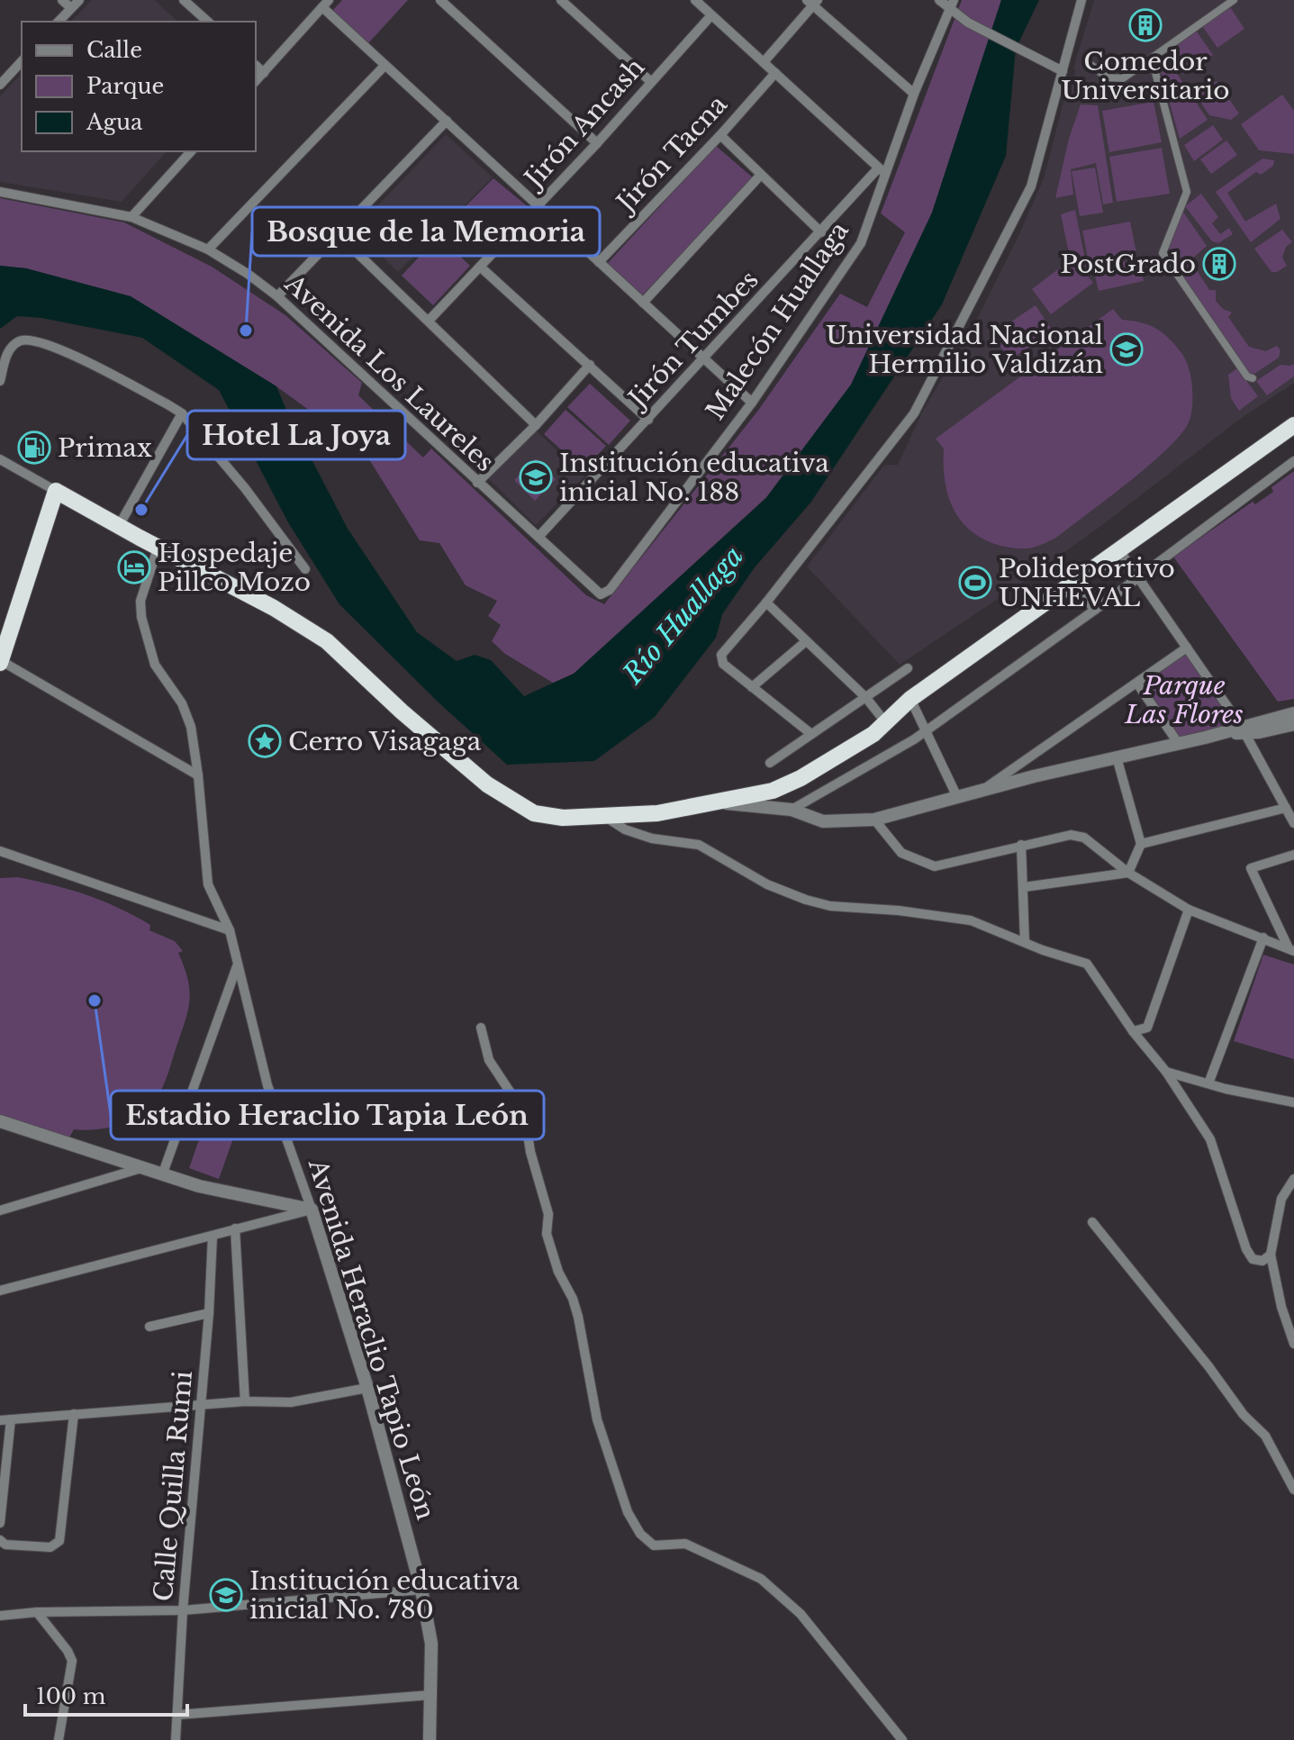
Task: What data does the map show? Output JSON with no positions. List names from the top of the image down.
{
  "streets": {
    "street": [
      "Jirón Ancash",
      "Jirón Tacna",
      "Malecón Huallaga",
      "Jirón Tumbes",
      "Avenida Los Laureles",
      "Avenida Heraclio Tapio León",
      "Calle Quilla Rumi"
    ]
  },
  "crossings": [
    ["Malecón Huallaga", "Jirón Tumbes"],
    ["Malecón Huallaga", "Avenida Los Laureles"],
    ["Jirón Tumbes", "Avenida Los Laureles"]
  ],
  "water": ["Río Huallaga"],
  "parks": ["Parque Las Flores"],
  "places": {
    "building": ["Comedor Universitario", "PostGrado"],
    "other": ["Bosque de la Memoria", "Hotel La Joya", "Estadio Heraclio Tapia León"],
    "school or university": ["Universidad Nacional Hermilio Valdizán", "Institución educativa inicial No. 188", "Institución educativa inicial No. 780"],
    "fuel station": ["Primax"],
    "hotel": ["Hospedaje Pillco Mozo"],
    "sports": ["Polideportivo UNHEVAL"],
    "place": ["Cerro Visagaga"]
  },
  "legend": ["Calle", "Parque", "Agua"],
  "scale_bar": "100 m"
}
